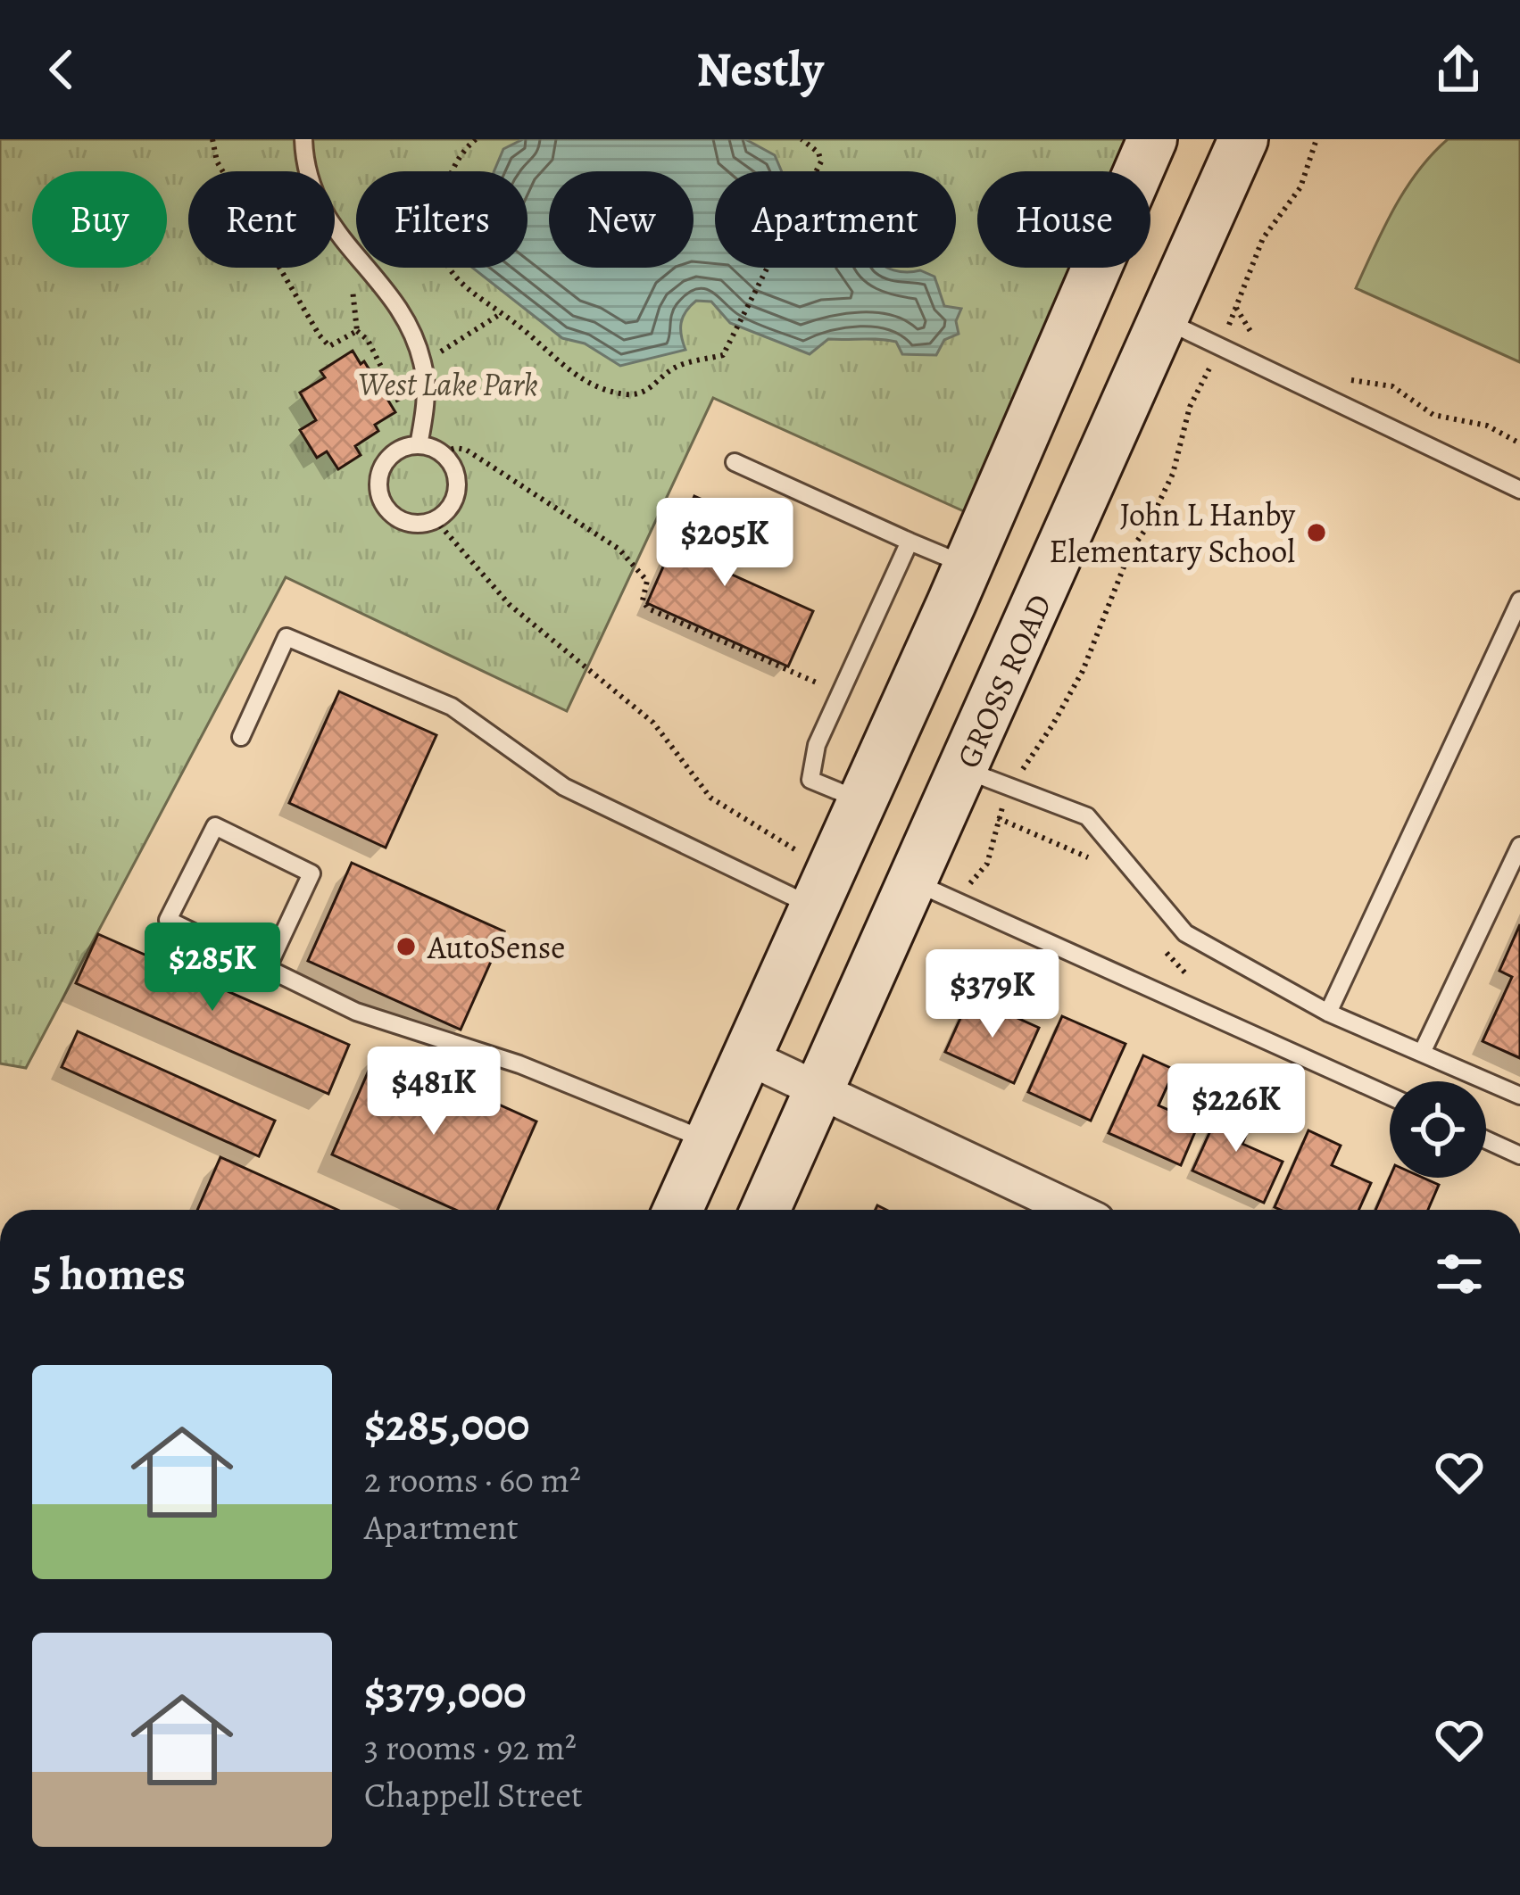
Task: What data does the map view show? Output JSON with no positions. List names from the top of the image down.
{
  "streets": {
    "main road": ["GROSS ROAD"]
  },
  "parks": ["West Lake Park"],
  "places": ["John L Hanby Elementary School", "AutoSense"],
  "page": {
    "header": "Nestly",
    "chip": [
      "Buy",
      "Rent",
      "Filters",
      "New",
      "Apartment",
      "House"
    ],
    "price": [
      "$205K",
      "$285K",
      "$379K",
      "$481K",
      "$226K"
    ],
    "heading": "5 homes",
    "list": [
      {
        "name": "$285,000",
        "note": "2 rooms · 60 m² · Apartment"
      },
      {
        "name": "$379,000",
        "note": "3 rooms · 92 m² · Chappell Street"
      }
    ]
  }
}
